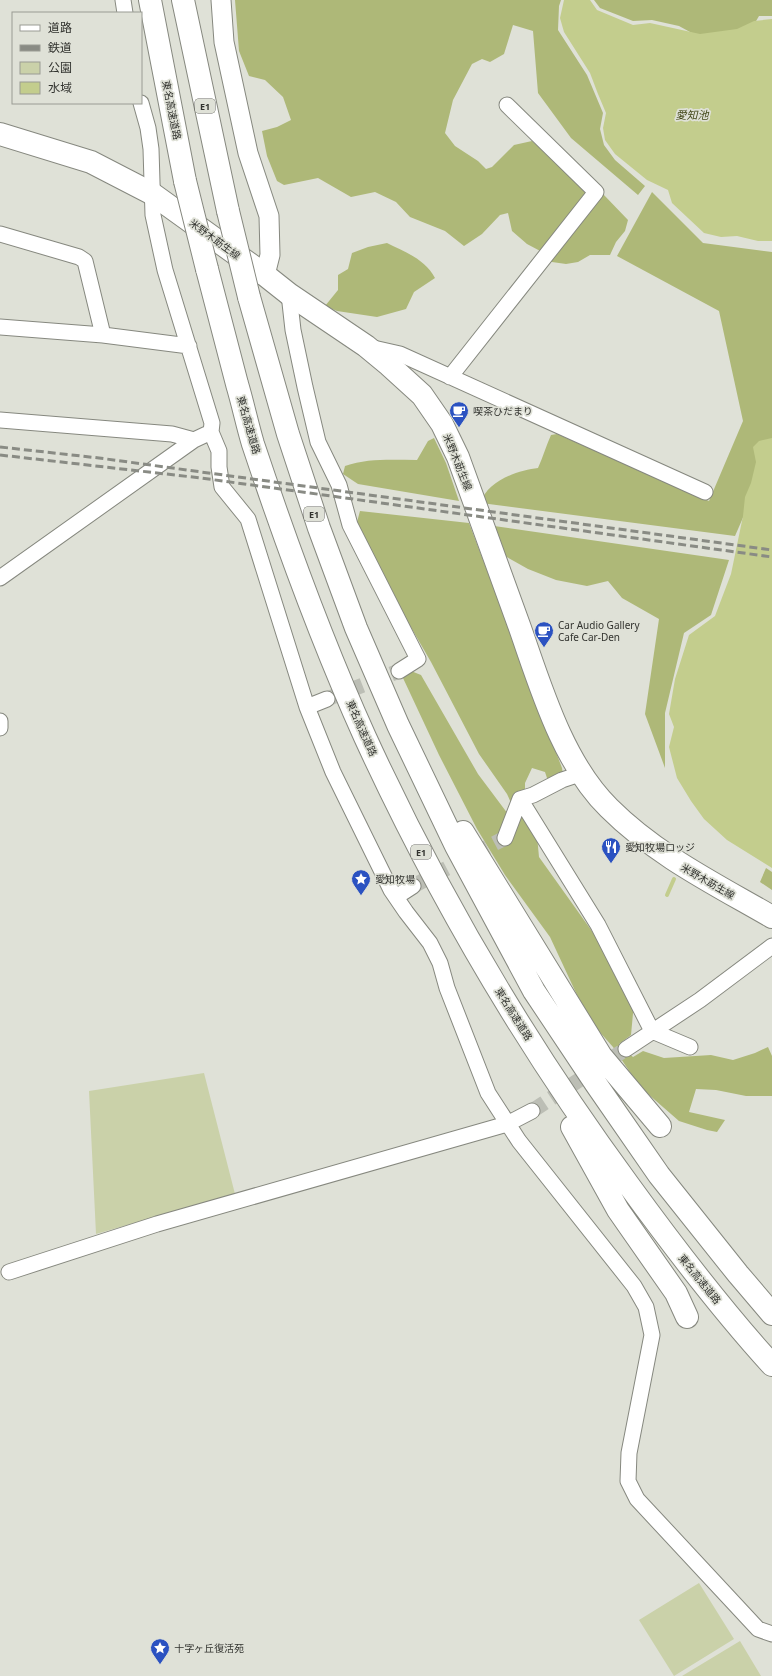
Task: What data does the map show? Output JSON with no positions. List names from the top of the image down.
{
  "streets": {
    "main road": ["E1", "東名高速道路", "米野木莇生線"]
  },
  "water": ["愛知池"],
  "places": {
    "cafe": ["喫茶ひだまり", "Car Audio Gallery Cafe Car-Den"],
    "restaurant": ["愛知牧場ロッジ"],
    "place": ["愛知牧場", "十字ヶ丘復活苑"]
  },
  "legend": [
    "道路",
    "鉄道",
    "公園",
    "水域"
  ]
}
